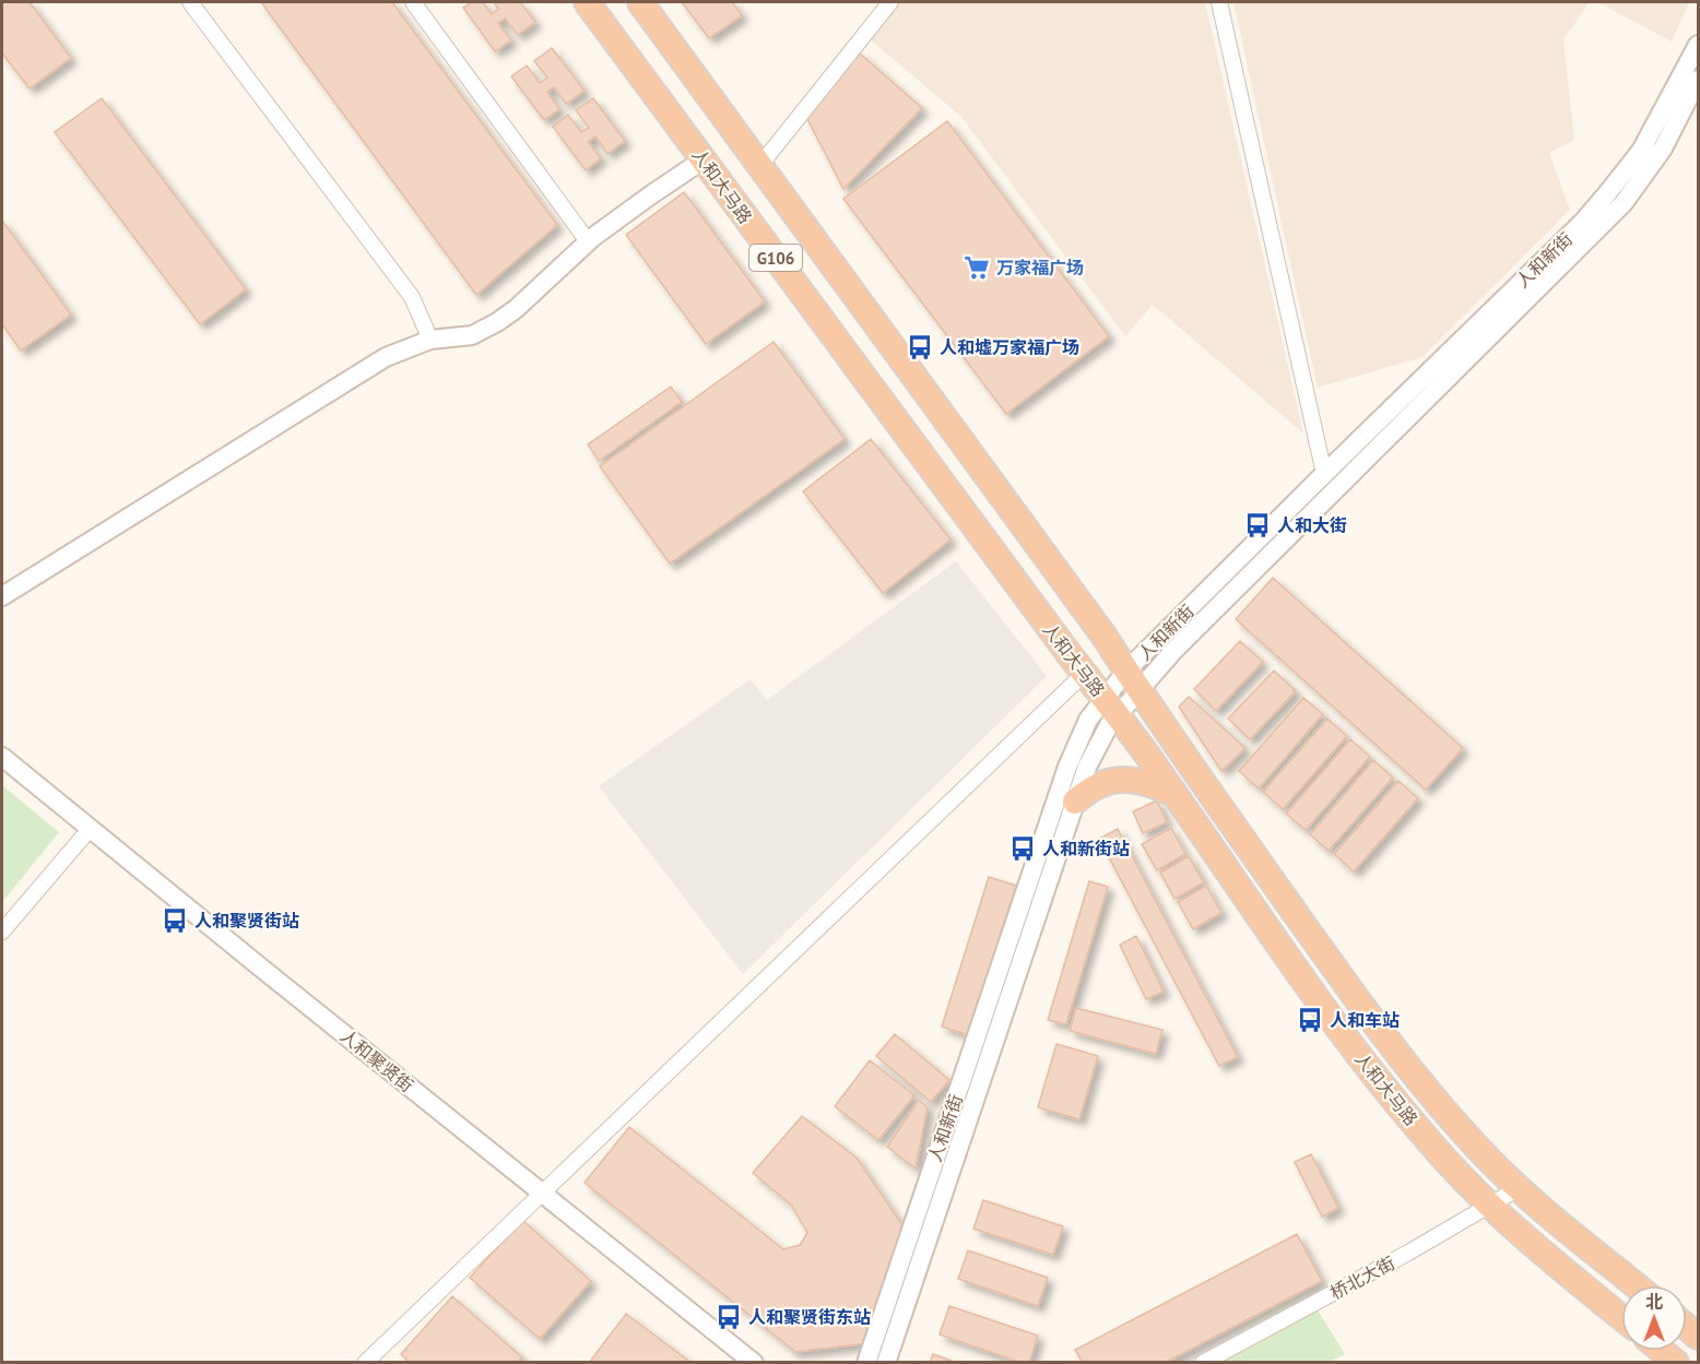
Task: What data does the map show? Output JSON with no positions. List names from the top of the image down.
{
  "streets": {
    "highway": ["人和大马路", "G106"],
    "street": ["人和新街", "人和聚贤街", "桥北大街"]
  },
  "crossings": [
    ["人和大马路", "人和新街"],
    ["人和大马路", "桥北大街"]
  ],
  "places": {
    "supermarket": ["万家福广场"],
    "bus stop": [
      "人和墟万家福广场",
      "人和大街",
      "人和新街站",
      "人和聚贤街站",
      "人和车站",
      "人和聚贤街东站"
    ]
  },
  "north": "top"
}
